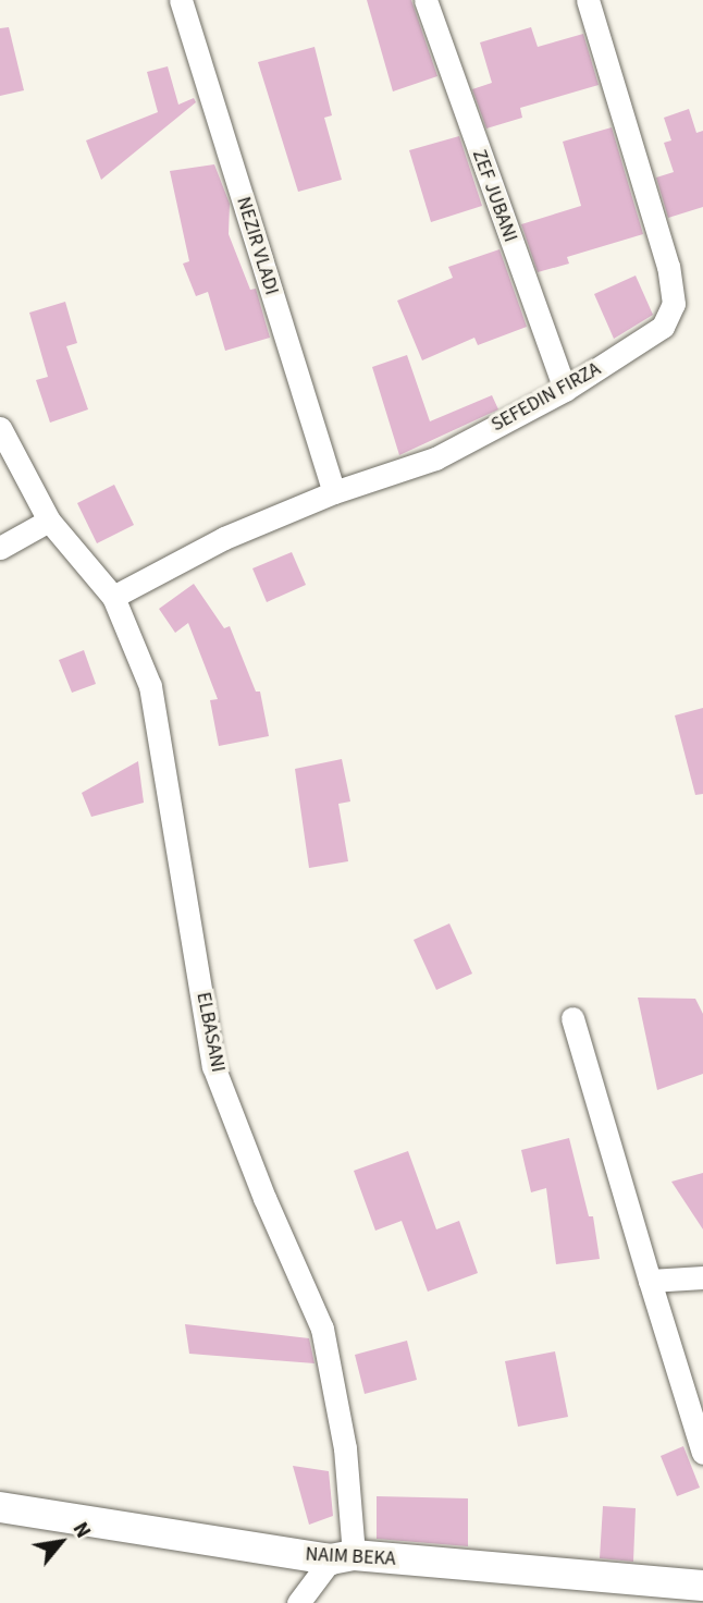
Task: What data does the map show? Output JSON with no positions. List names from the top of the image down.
{
  "streets": {
    "street": [
      "ZEF JUBANI",
      "NEZIR VLADI",
      "SEFEDIN FIRZA",
      "ELBASANI",
      "NAIM BEKA"
    ]
  },
  "crossings": [
    ["ZEF JUBANI", "SEFEDIN FIRZA"],
    ["NEZIR VLADI", "SEFEDIN FIRZA"],
    ["SEFEDIN FIRZA", "ELBASANI"],
    ["ELBASANI", "NAIM BEKA"]
  ],
  "north": "top right"
}
